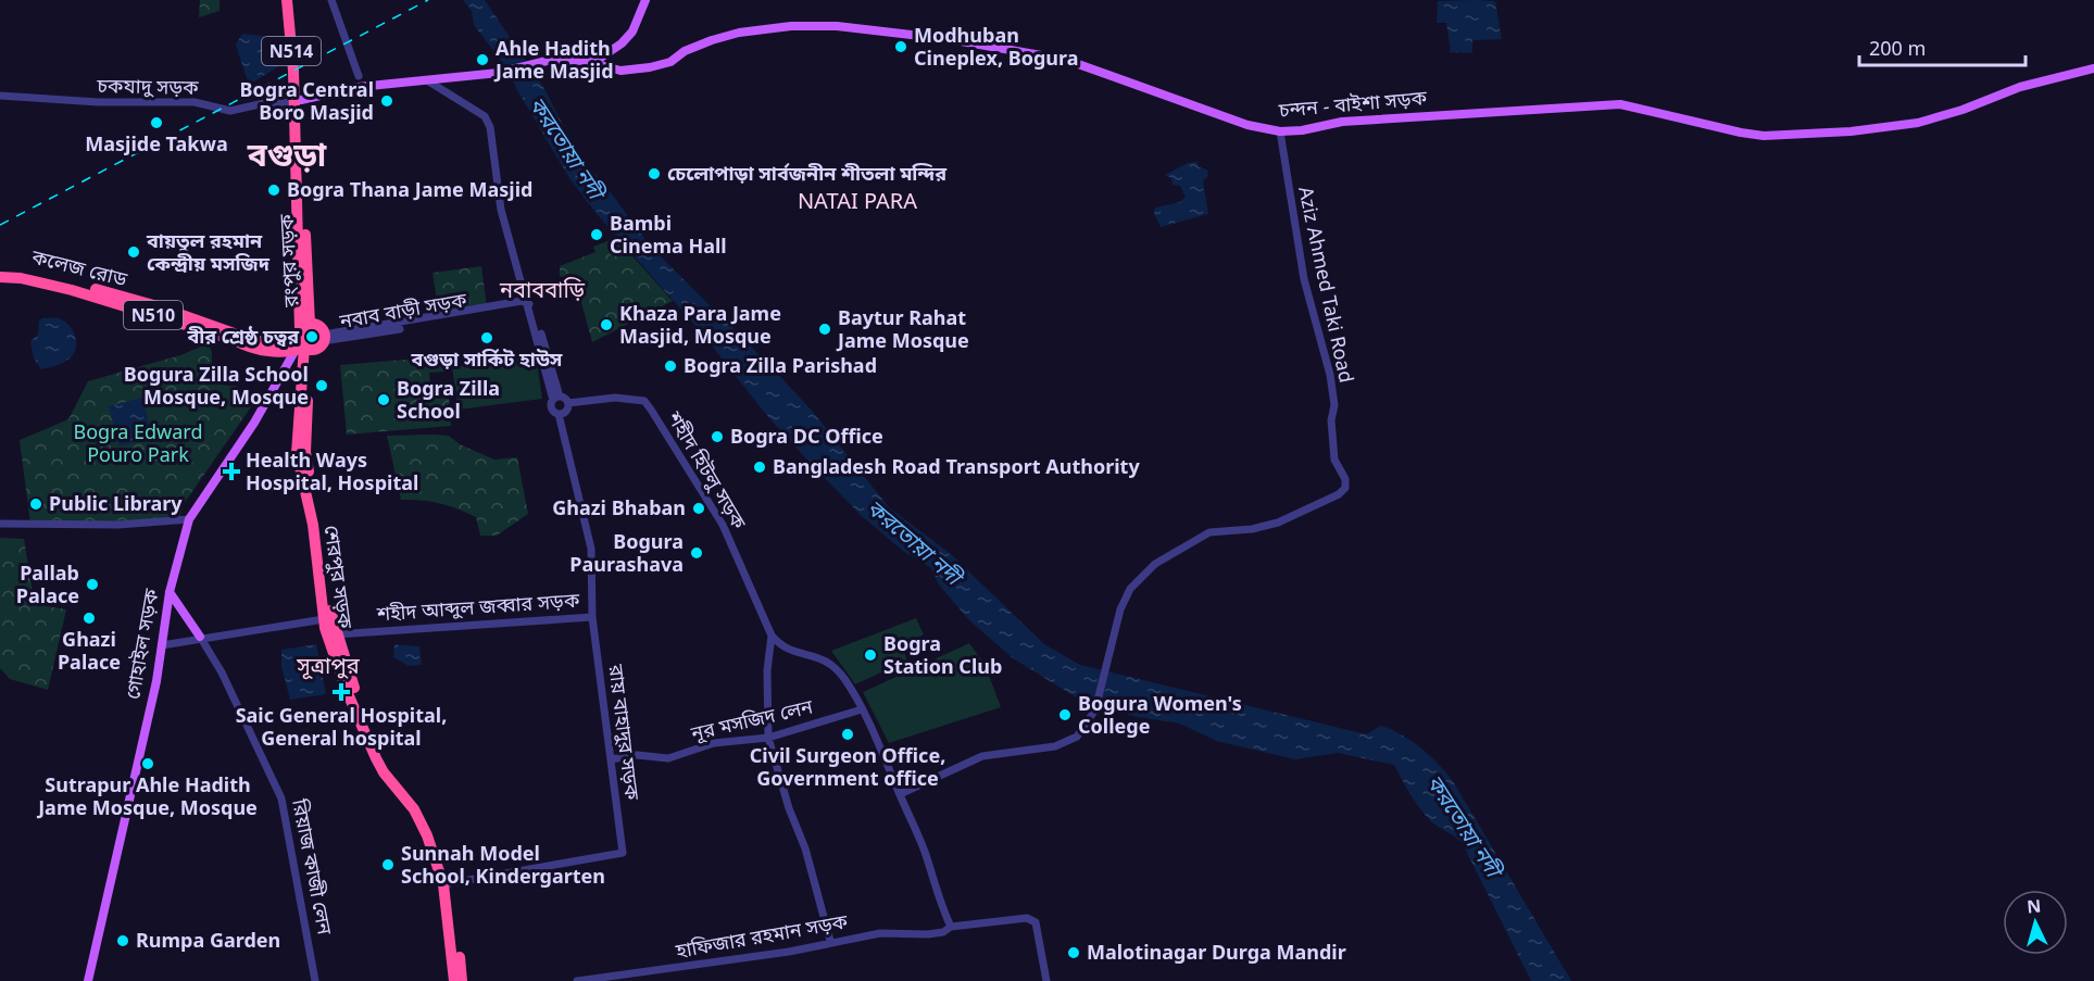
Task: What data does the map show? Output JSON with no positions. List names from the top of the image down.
{
  "streets": {
    "highway": [
      "N514",
      "রংপুর সড়ক",
      "কলেজ রোড",
      "N510",
      "শেরপুর সড়ক"
    ],
    "main road": ["চন্দন - বাইশা সড়ক", "গোহাইল সড়ক", "রিয়াজ কাজী লেন"],
    "street": [
      "চকযাদু সড়ক",
      "Aziz Ahmed Taki Road",
      "নবাব বাড়ী সড়ক",
      "শহীদ হিটলু সড়ক",
      "শহীদ আব্দুল জব্বার সড়ক",
      "নূর মসজিদ লেন",
      "রায় বাহাদুর সড়ক",
      "হাফিজার রহমান সড়ক"
    ]
  },
  "crossings": [
    ["চকযাদু সড়ক", "রংপুর সড়ক"],
    ["চন্দন - বাইশা সড়ক", "Aziz Ahmed Taki Road"],
    ["রংপুর সড়ক", "কলেজ রোড"],
    ["রংপুর সড়ক", "শেরপুর সড়ক"],
    ["রংপুর সড়ক", "গোহাইল সড়ক"],
    ["কলেজ রোড", "শেরপুর সড়ক"],
    ["কলেজ রোড", "গোহাইল সড়ক"],
    ["নবাব বাড়ী সড়ক", "রায় বাহাদুর সড়ক"],
    ["শেরপুর সড়ক", "শহীদ আব্দুল জব্বার সড়ক"],
    ["শেরপুর সড়ক", "গোহাইল সড়ক"],
    ["শেরপুর সড়ক", "রায় বাহাদুর সড়ক"],
    ["শহীদ আব্দুল জব্বার সড়ক", "রায় বাহাদুর সড়ক"],
    ["গোহাইল সড়ক", "রিয়াজ কাজী লেন"],
    ["নূর মসজিদ লেন", "রায় বাহাদুর সড়ক"]
  ],
  "districts": [
    "বগুড়া",
    "NATAI PARA",
    "নবাববাড়ি",
    "সূত্রাপুর"
  ],
  "water": ["করতোয়া নদী"],
  "parks": ["Bogra Edward Pouro Park"],
  "places": {
    "other": [
      "Modhuban Cineplex, Bogura",
      "Ahle Hadith Jame Masjid",
      "Bogra Central Boro Masjid",
      "Masjide Takwa",
      "চেলোপাড়া সার্বজনীন শীতলা মন্দির",
      "Bogra Thana Jame Masjid",
      "Bambi Cinema Hall",
      "বায়তুল রহমান কেন্দ্রীয় মসজিদ",
      "Khaza Para Jame Masjid, Mosque",
      "Baytur Rahat Jame Mosque",
      "বীর শ্রেষ্ঠ চত্বর",
      "বগুড়া সার্কিট হাউস",
      "Bogra Zilla Parishad",
      "Bogura Zilla School Mosque, Mosque",
      "Bogra Zilla School",
      "Bogra DC Office",
      "Bangladesh Road Transport Authority",
      "Public Library",
      "Ghazi Bhaban",
      "Bogura Paurashava",
      "Pallab Palace",
      "Ghazi Palace",
      "Bogra Station Club",
      "Bogura Women's College",
      "Civil Surgeon Office, Government office",
      "Sutrapur Ahle Hadith Jame Mosque, Mosque",
      "Sunnah Model School, Kindergarten",
      "Rumpa Garden",
      "Malotinagar Durga Mandir"
    ],
    "health": ["Health Ways Hospital, Hospital", "Saic General Hospital, General hospital"]
  },
  "scale_bar": "200 m",
  "north": "top"
}
